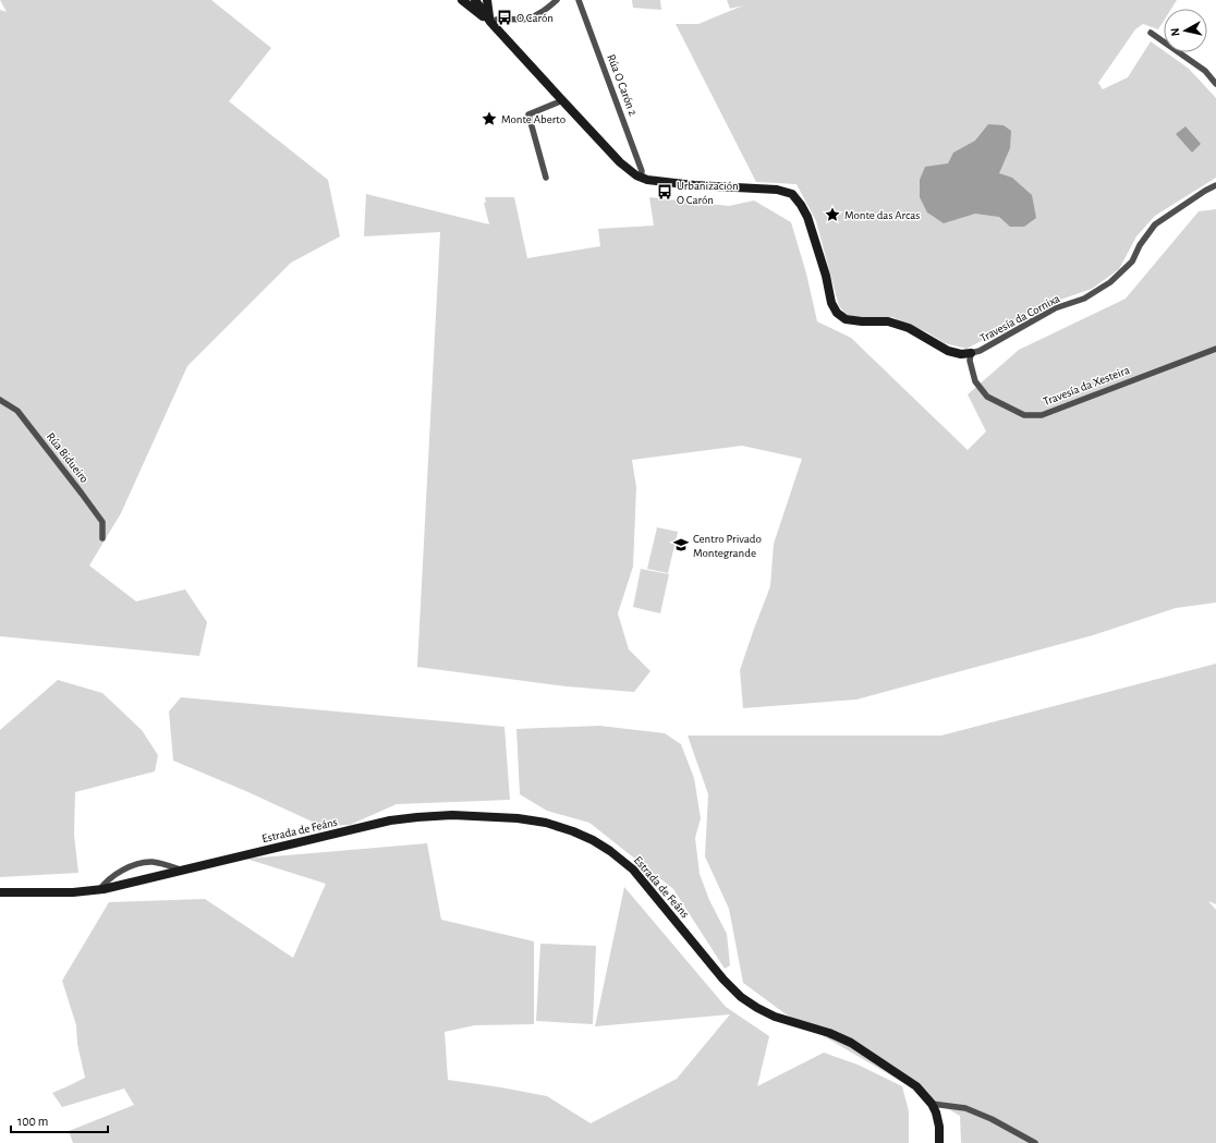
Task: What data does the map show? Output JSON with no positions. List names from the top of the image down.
{
  "streets": {
    "street": [
      "Rúa O Carón 2",
      "Travesía da Cornixa",
      "Travesía da Xesteira",
      "Rúa Bidueiro",
      "Estrada de Feáns"
    ]
  },
  "crossings": [
    ["Travesía da Cornixa", "Travesía da Xesteira"]
  ],
  "places": {
    "bus stop": ["O Carón", "Urbanización O Carón"],
    "place": ["Monte Aberto", "Monte das Arcas"],
    "school or university": ["Centro Privado Montegrande"]
  },
  "scale_bar": "100 m",
  "north": "left"
}
